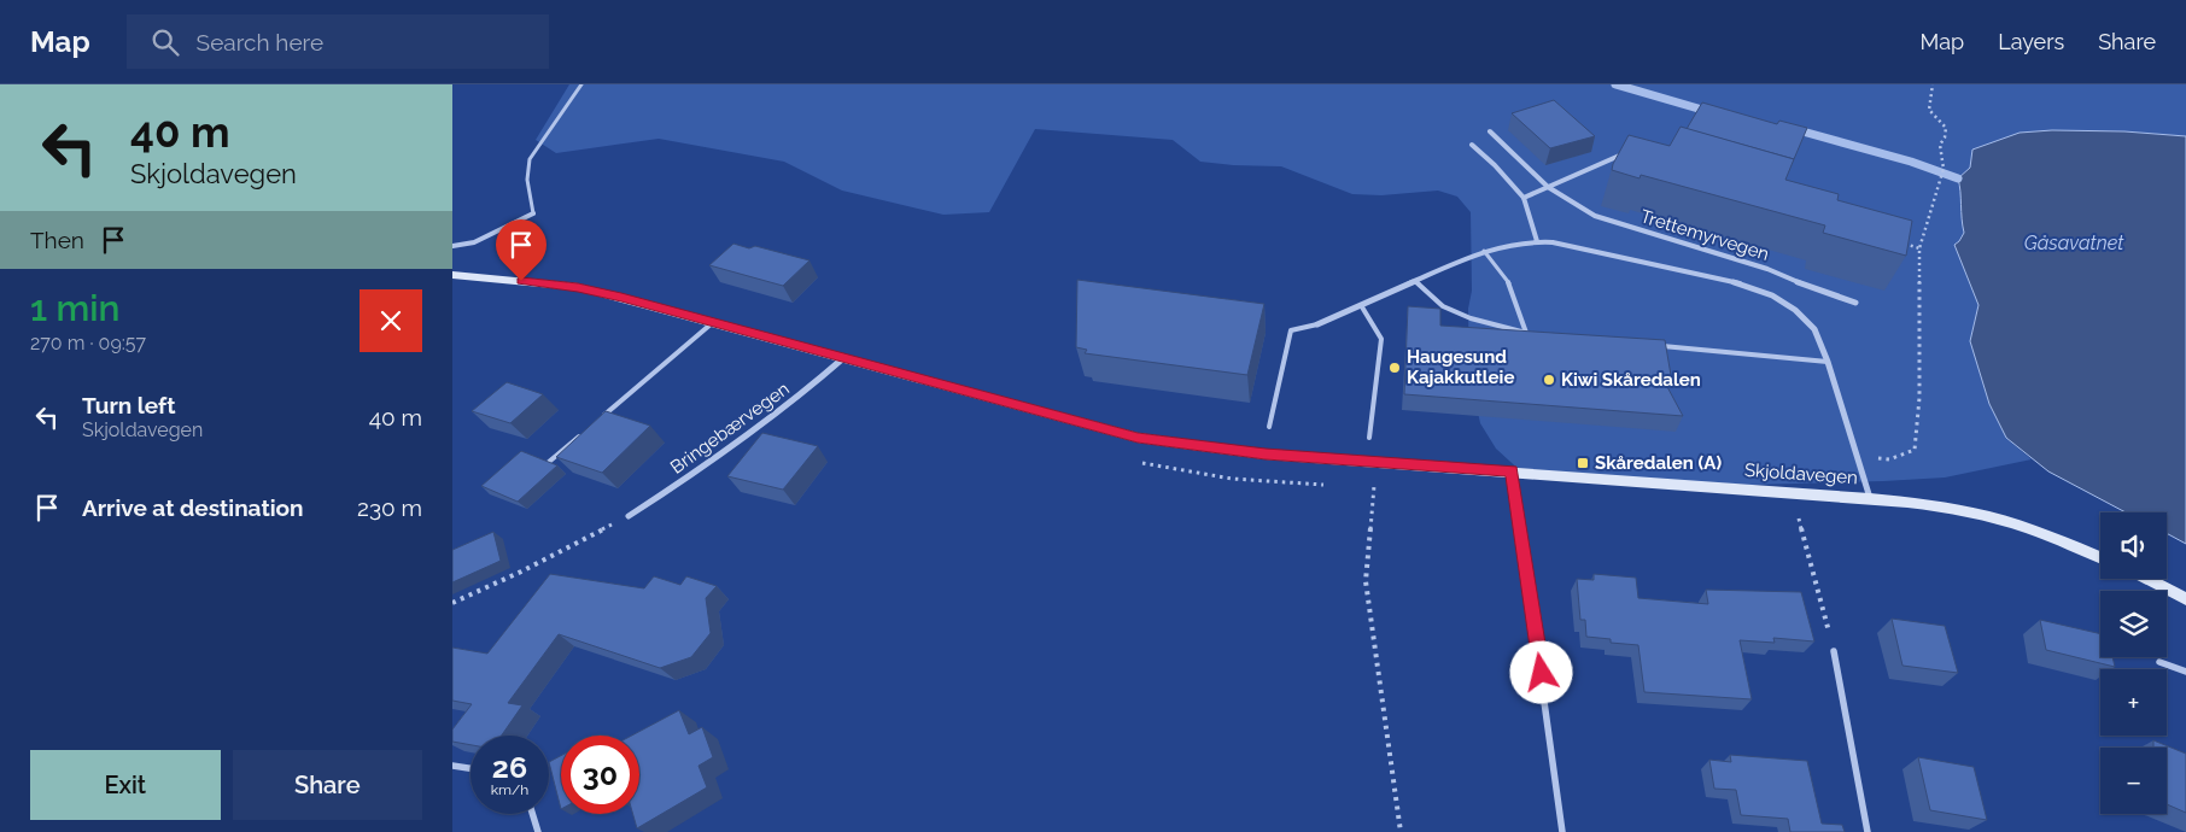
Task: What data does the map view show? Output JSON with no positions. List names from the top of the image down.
{
  "streets": {
    "main road": ["Skjoldavegen"],
    "street": ["Trettemyrvegen", "Bringebærvegen"]
  },
  "crossings": [
    ["Bringebærvegen", "Skjoldavegen"]
  ],
  "water": ["Gåsavatnet"],
  "places": {
    "other": ["Haugesund Kajakkutleie", "Kiwi Skåredalen"],
    "transit": ["Skåredalen (A)"]
  },
  "page": {
    "header": "Map",
    "search": "Search here",
    "nav": ["Map", "Layers", "Share"],
    "turn": ["40 m", "Skjoldavegen"],
    "then": "Then",
    "heading": ["1 min", "270 m · 09:57"],
    "list": [
      {
        "name": "Turn left",
        "note": "Skjoldavegen",
        "value": "40 m"
      },
      {
        "name": "Arrive at destination",
        "value": "230 m"
      }
    ],
    "map_buttons": ["+", "−"],
    "speed": "26 km/h",
    "limit": "30",
    "buttons": ["Exit", "Share"]
  }
}
